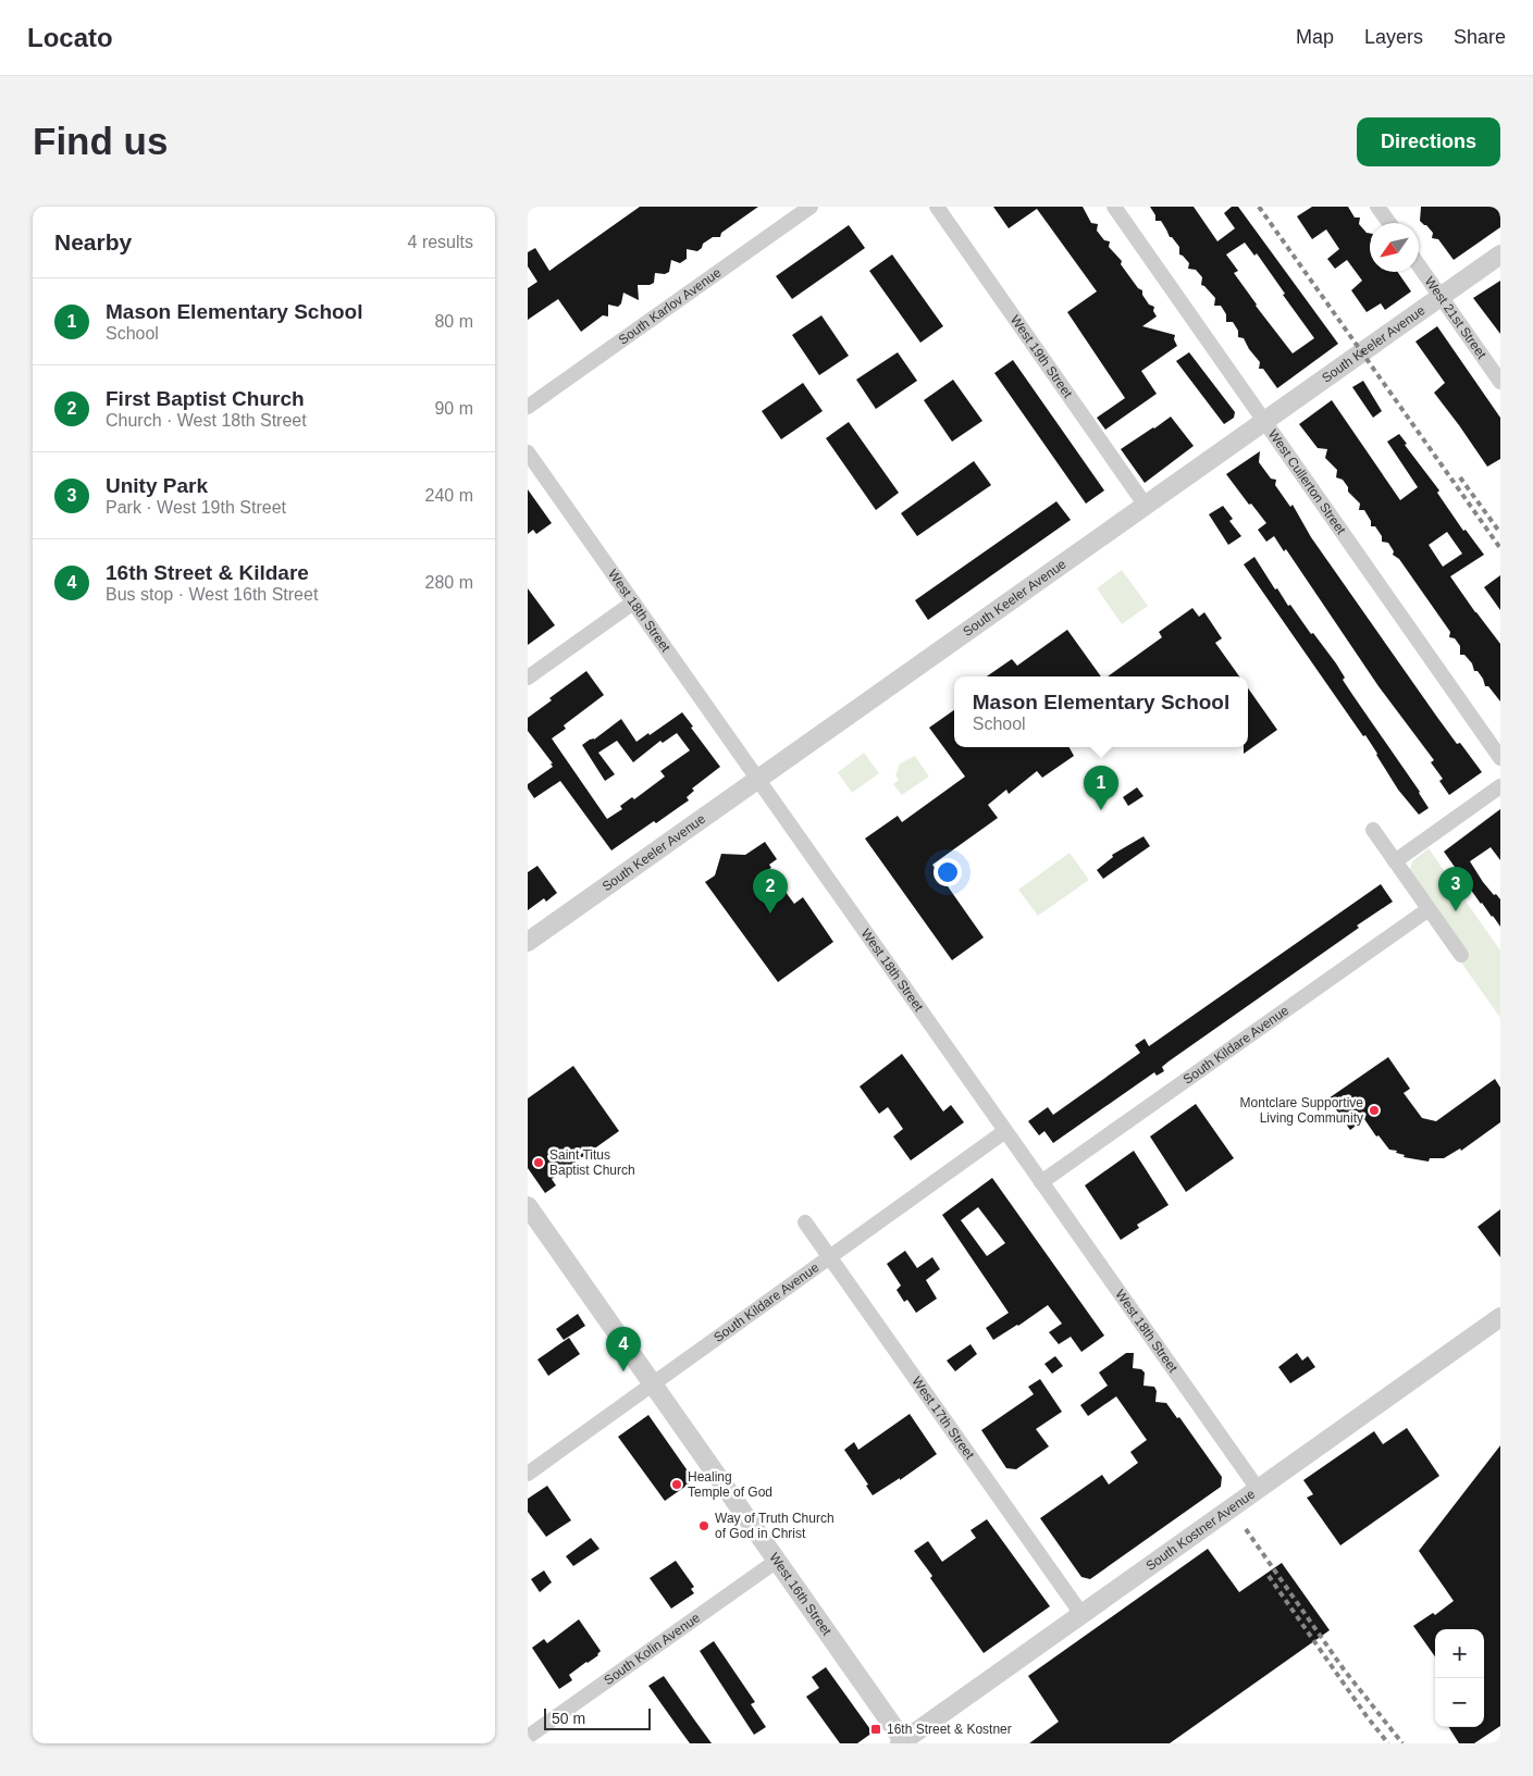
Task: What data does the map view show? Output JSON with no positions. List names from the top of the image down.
{
  "streets": {
    "street": [
      "South Karlov Avenue",
      "West 21st Street",
      "South Keeler Avenue",
      "West 19th Street",
      "West Cullerton Street",
      "West 18th Street",
      "South Kildare Avenue",
      "West 17th Street",
      "South Kostner Avenue",
      "West 16th Street",
      "South Kolin Avenue"
    ]
  },
  "crossings": [
    ["West 21st Street", "South Keeler Avenue"],
    ["South Keeler Avenue", "West 19th Street"],
    ["South Keeler Avenue", "West Cullerton Street"],
    ["South Keeler Avenue", "West 18th Street"],
    ["West 18th Street", "South Kildare Avenue"],
    ["West 18th Street", "South Kostner Avenue"],
    ["South Kildare Avenue", "West 17th Street"],
    ["South Kildare Avenue", "West 16th Street"],
    ["West 17th Street", "South Kostner Avenue"],
    ["South Kostner Avenue", "West 16th Street"],
    ["West 16th Street", "South Kolin Avenue"]
  ],
  "places": {
    "other": [
      "Montclare Supportive Living Community",
      "Saint Titus Baptist Church",
      "Healing Temple of God",
      "Way of Truth Church of God in Christ"
    ],
    "transit": ["16th Street & Kostner"]
  },
  "scale_bar": "50 m",
  "north": "bottom left",
  "page": {
    "header": "Locato",
    "nav": ["Map", "Layers", "Share"],
    "buttons": "Directions",
    "title": "Find us",
    "heading": ["Nearby", "4 results"],
    "list": [
      {
        "mark": "1",
        "name": "Mason Elementary School",
        "note": "School",
        "value": "80 m"
      },
      {
        "mark": "2",
        "name": "First Baptist Church",
        "note": "Church · West 18th Street",
        "value": "90 m"
      },
      {
        "mark": "3",
        "name": "Unity Park",
        "note": "Park · West 19th Street",
        "value": "240 m"
      },
      {
        "mark": "4",
        "name": "16th Street & Kildare",
        "note": "Bus stop · West 16th Street",
        "value": "280 m"
      }
    ],
    "popup": ["Mason Elementary School", "School"],
    "pins": [
      "1",
      "3",
      "2",
      "4"
    ],
    "map_buttons": ["+", "−"],
    "scale": "50 m"
  }
}
